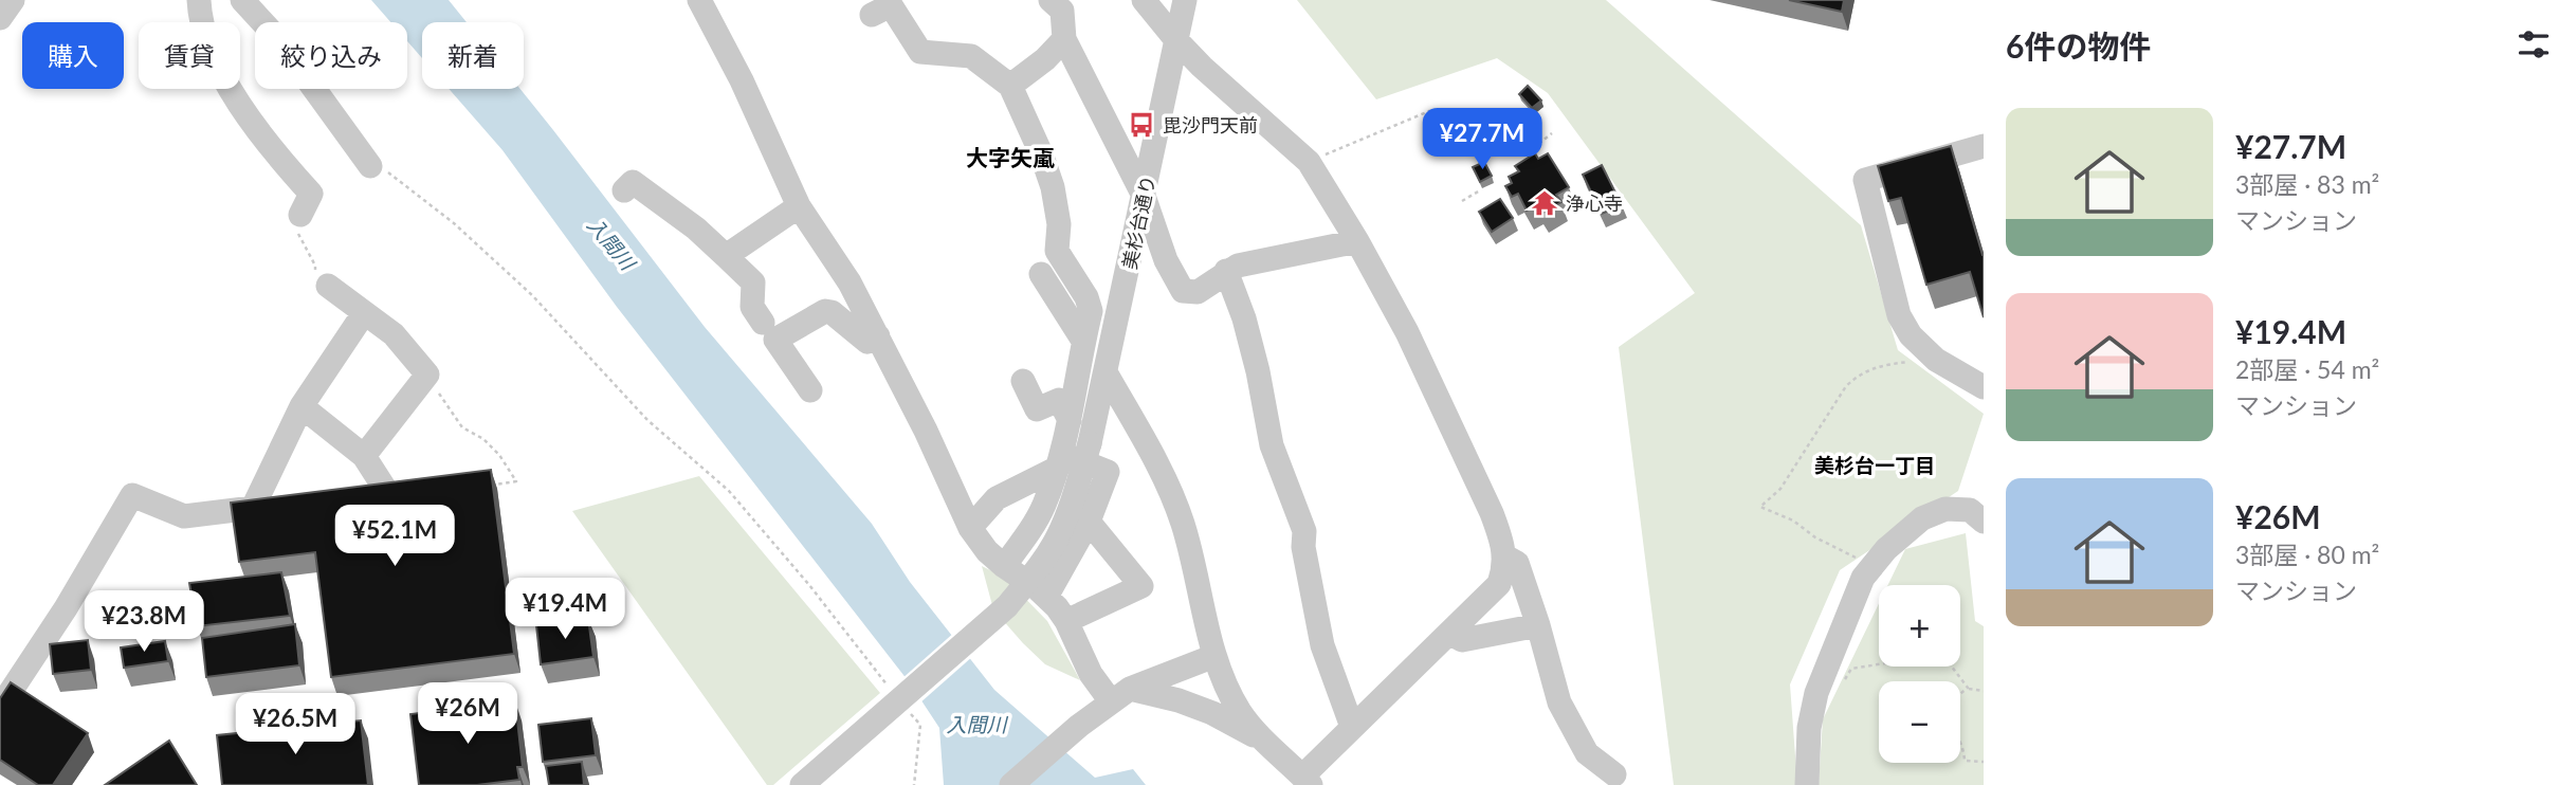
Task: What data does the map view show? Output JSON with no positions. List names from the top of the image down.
{
  "streets": {
    "street": ["美杉台通り"]
  },
  "districts": ["大字矢颪", "美杉台一丁目"],
  "water": ["入間川"],
  "places": {
    "bus stop": ["毘沙門天前"],
    "temple": ["浄心寺"]
  },
  "page": {
    "heading": "6件の物件",
    "chip": [
      "購入",
      "賃貸",
      "絞り込み",
      "新着"
    ],
    "list": [
      {
        "name": "¥27.7M",
        "note": "3部屋 · 83 m² · マンション"
      },
      {
        "name": "¥19.4M",
        "note": "2部屋 · 54 m² · マンション"
      },
      {
        "name": "¥26M",
        "note": "3部屋 · 80 m² · マンション"
      }
    ],
    "price": [
      "¥27.7M",
      "¥52.1M",
      "¥19.4M",
      "¥23.8M",
      "¥26M",
      "¥26.5M"
    ],
    "map_buttons": ["+", "−"]
  }
}
